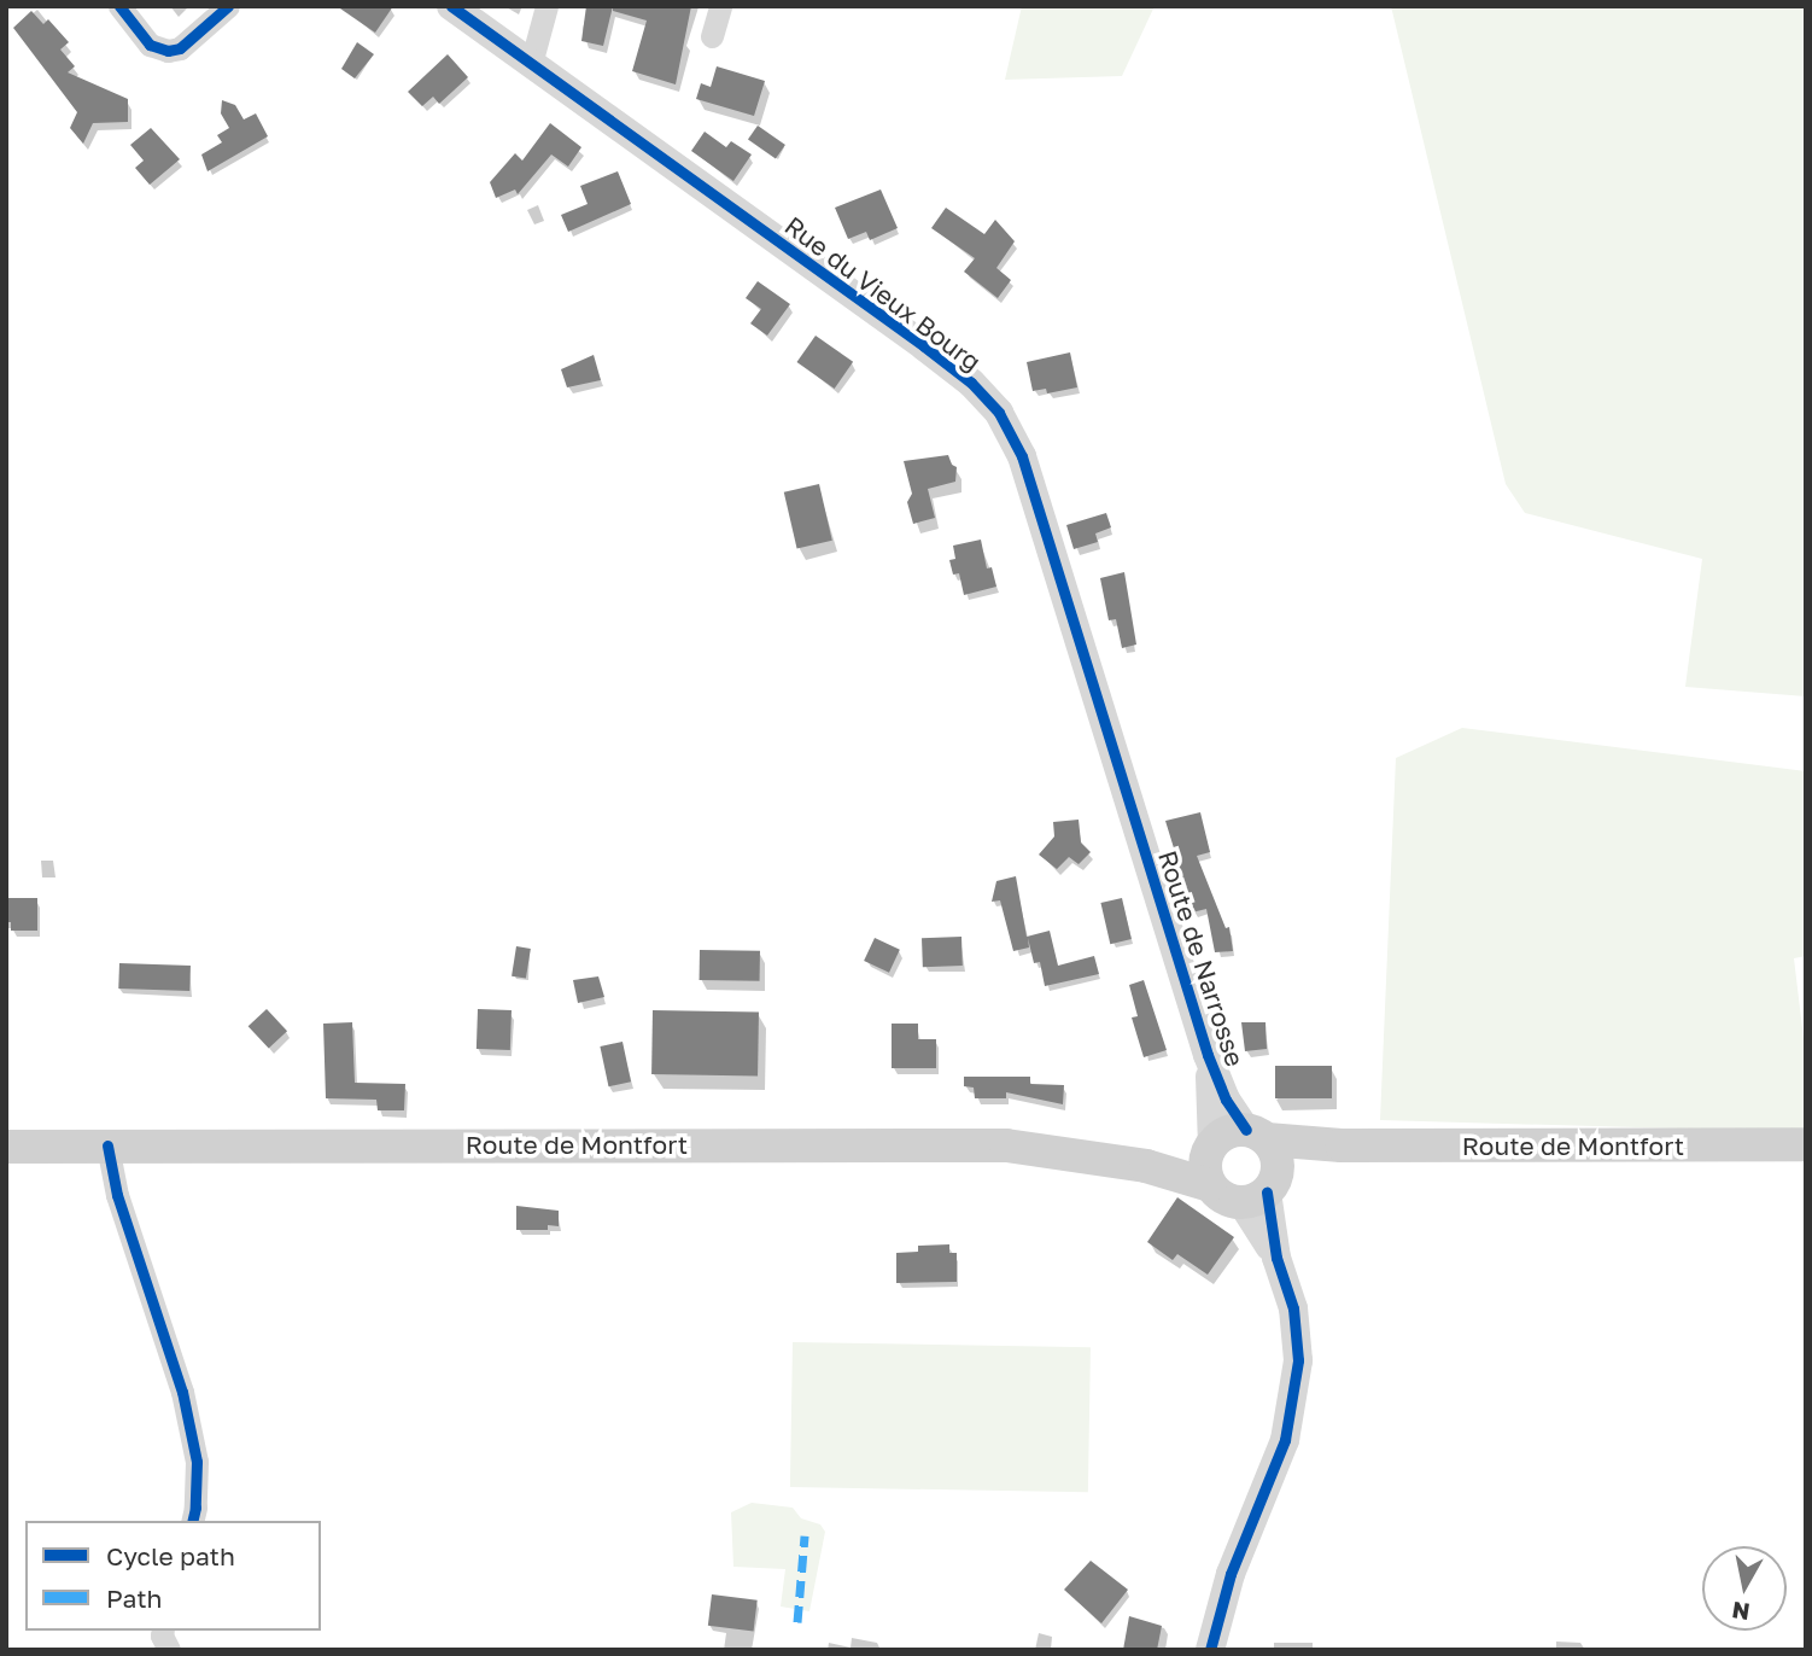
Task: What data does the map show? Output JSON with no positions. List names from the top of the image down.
{
  "streets": {
    "main road": ["Route de Montfort"],
    "street": ["Rue du Vieux Bourg", "Route de Narrosse"]
  },
  "crossings": [
    ["Rue du Vieux Bourg", "Route de Narrosse"],
    ["Route de Narrosse", "Route de Montfort"]
  ],
  "legend": ["Cycle path", "Path"],
  "north": "bottom"
}
